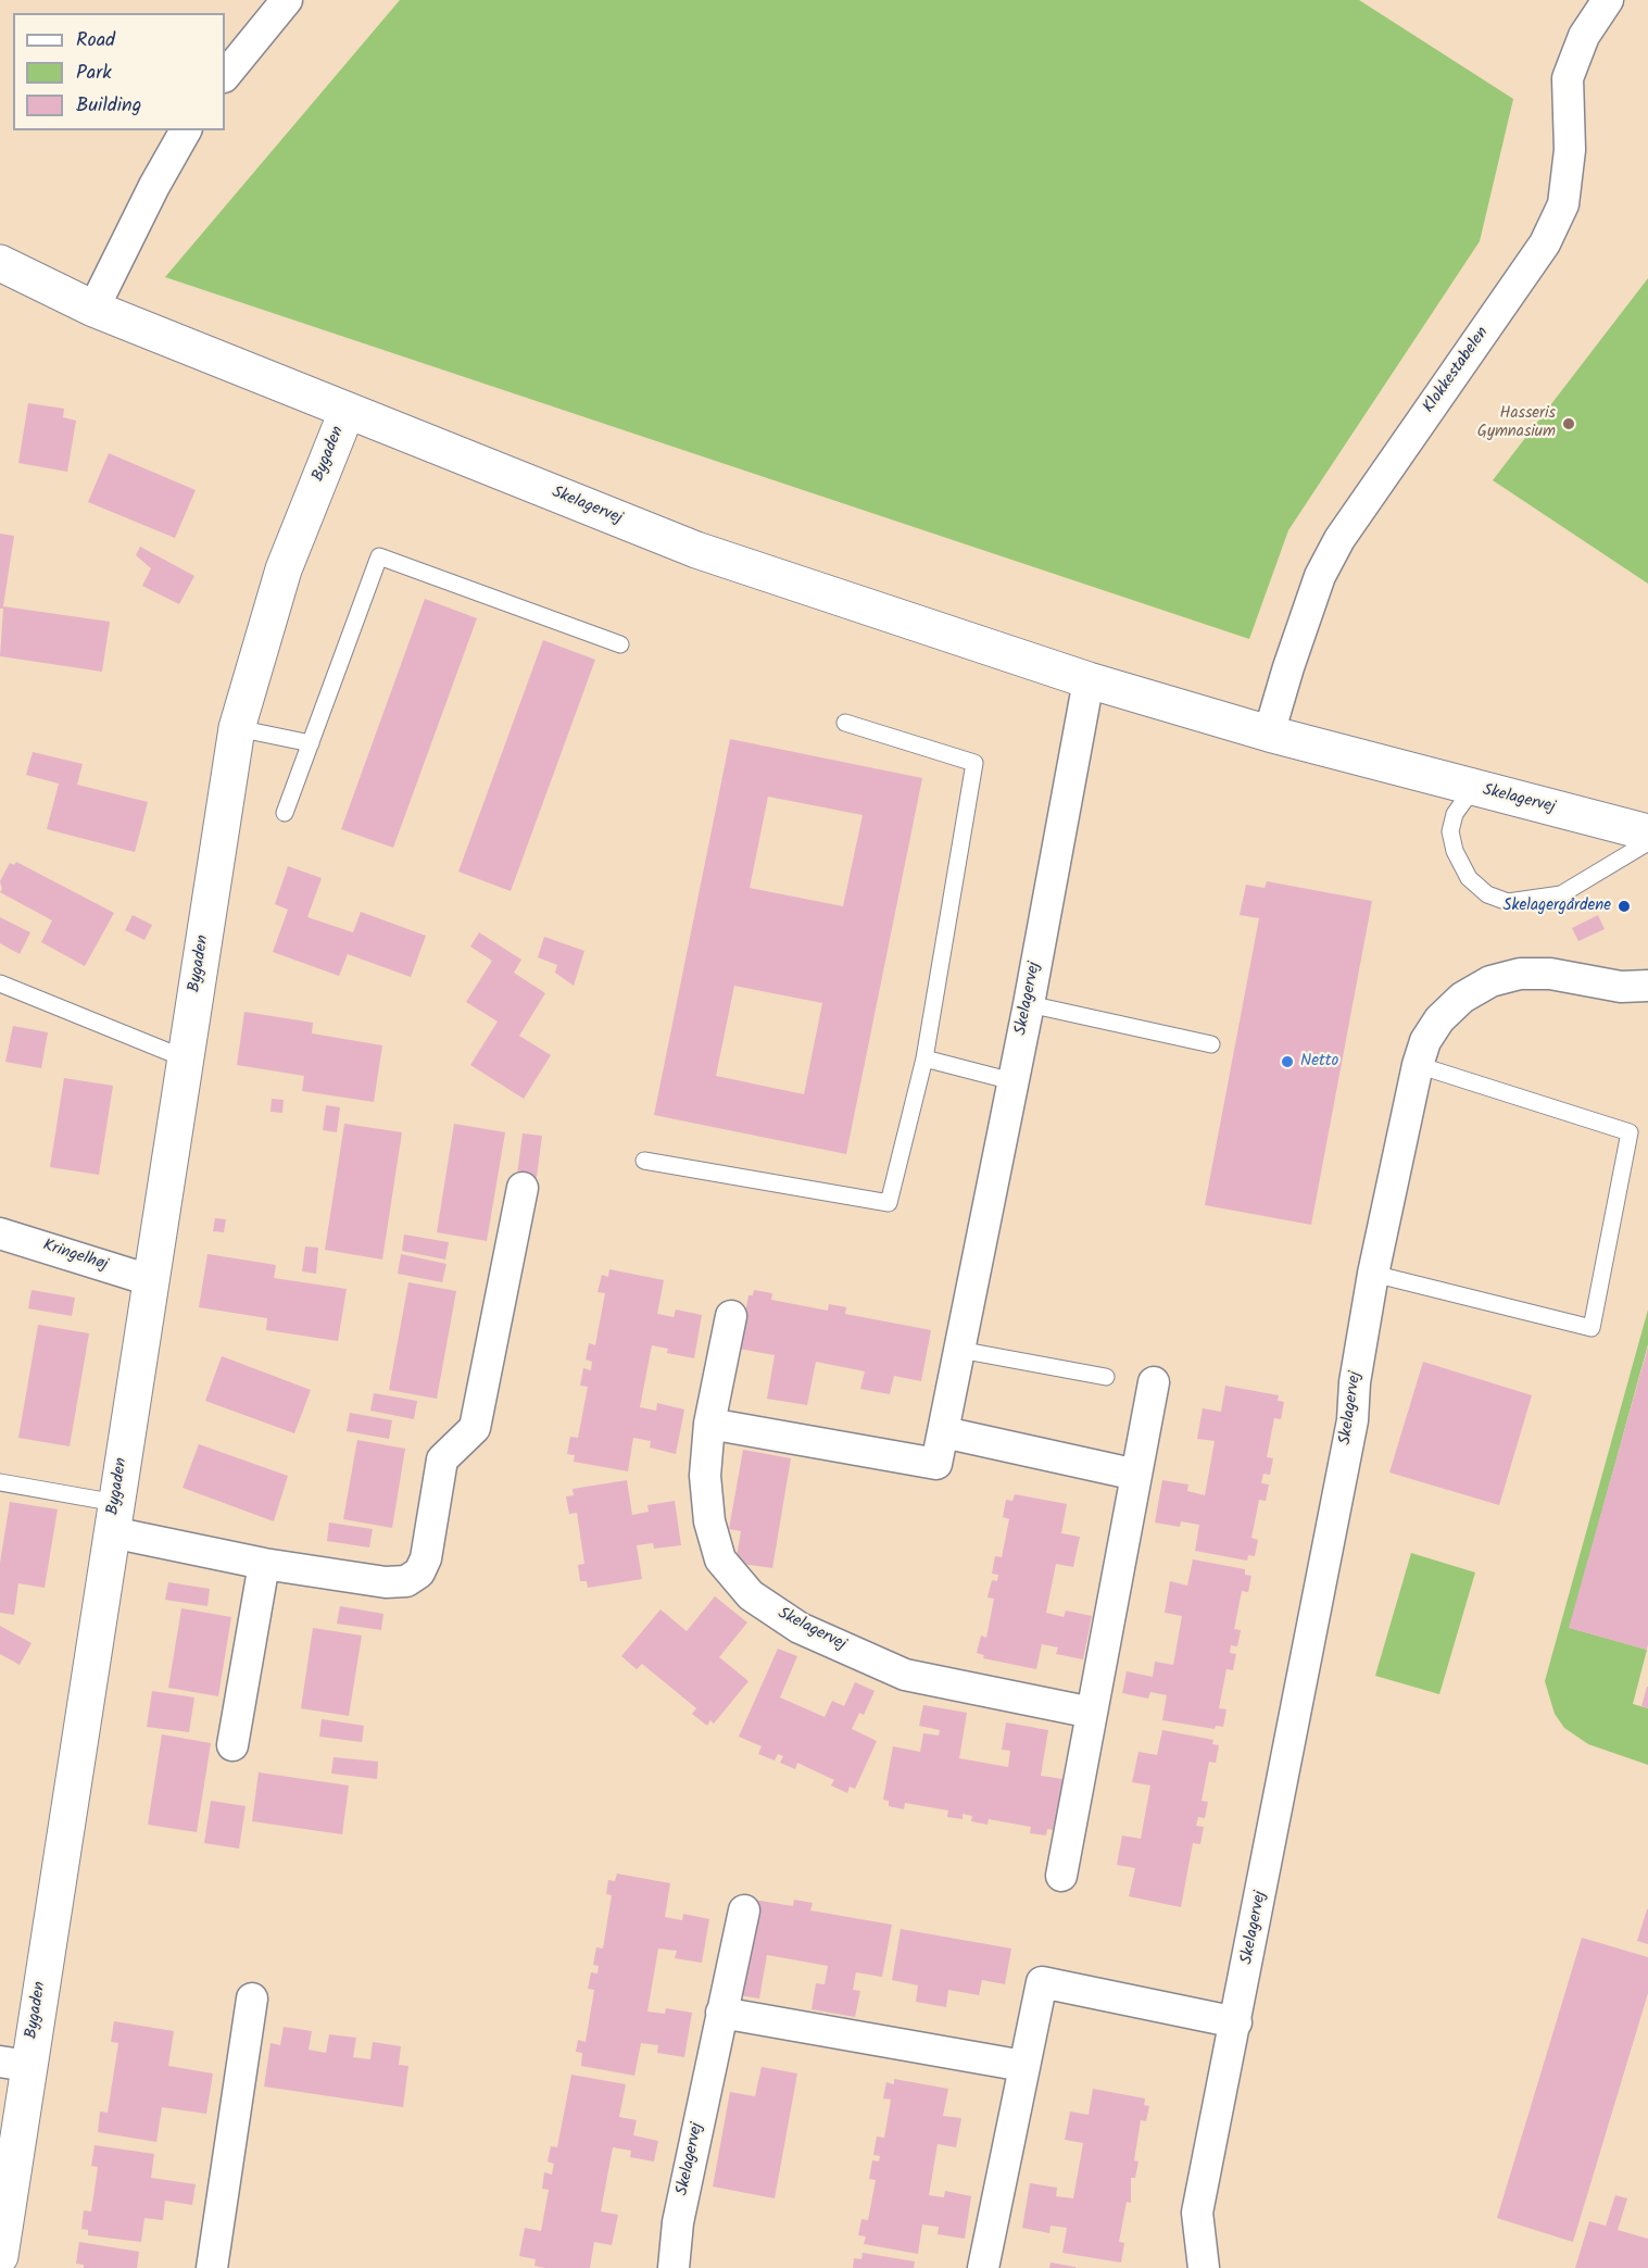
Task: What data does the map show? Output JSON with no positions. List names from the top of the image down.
{
  "streets": {
    "street": [
      "Klokkestabelen",
      "Bygaden",
      "Skelagervej",
      "Kringelhøj"
    ]
  },
  "crossings": [
    ["Klokkestabelen", "Skelagervej"],
    ["Bygaden", "Skelagervej"],
    ["Bygaden", "Kringelhøj"]
  ],
  "places": ["Hasseris Gymnasium", "Skelagergårdene", "Netto"],
  "legend": ["Road", "Park", "Building"]
}
